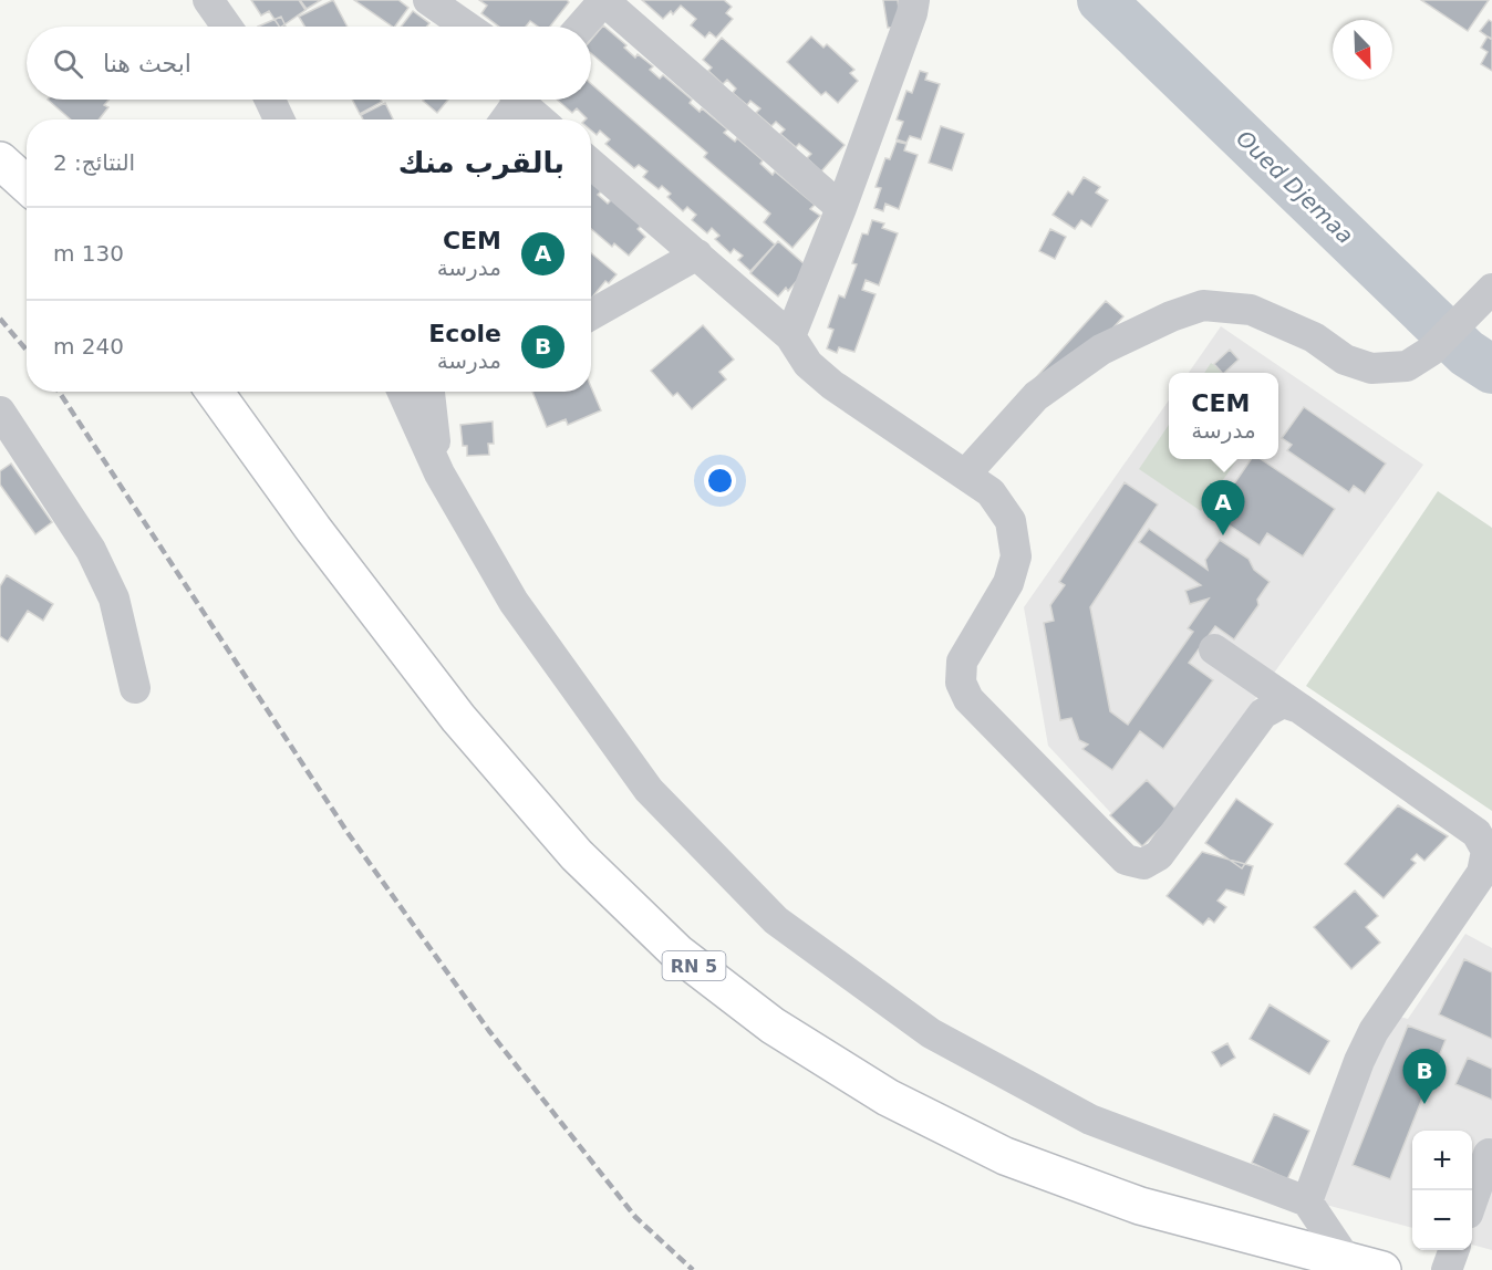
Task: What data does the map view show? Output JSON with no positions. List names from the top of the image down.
{
  "streets": {
    "main road": ["RN 5"]
  },
  "water": ["Oued Djemaa"],
  "north": "bottom right",
  "page": {
    "search": "ابحث هنا",
    "heading": ["بالقرب منك", "النتائج: 2"],
    "list": [
      {
        "mark": "A",
        "name": "CEM",
        "note": "مدرسة",
        "value": "130 m"
      },
      {
        "mark": "B",
        "name": "Ecole",
        "note": "مدرسة",
        "value": "240 m"
      }
    ],
    "popup": ["CEM", "مدرسة"],
    "pins": ["A", "B"],
    "map_buttons": ["+", "−"]
  }
}
